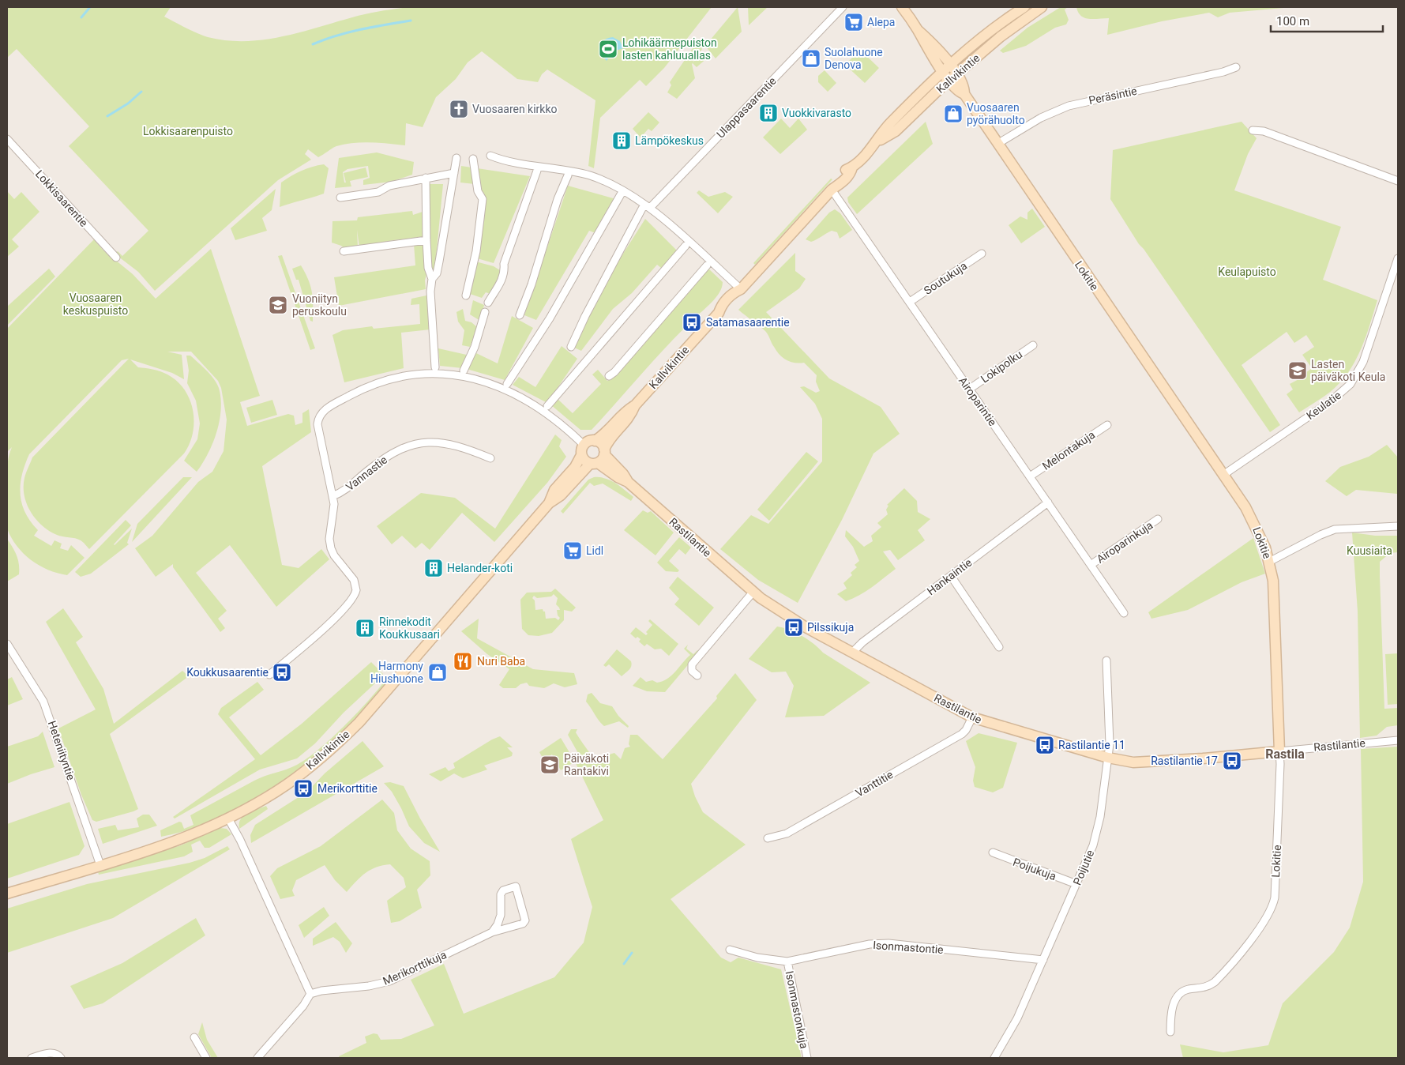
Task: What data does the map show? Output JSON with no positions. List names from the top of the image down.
{
  "streets": {
    "main road": ["Kallvikintie", "Lokitie", "Rastilantie"],
    "street": [
      "Peräsintie",
      "Ulappasaarentie",
      "Lokkisaarentie",
      "Soutukuja",
      "Lokipolku",
      "Airoparintie",
      "Keulatie",
      "Melontakuja",
      "Vannastie",
      "Airoparinkuja",
      "Hankaintie",
      "Heteniityntie",
      "Vanttitie",
      "Poijutie",
      "Poijukuja",
      "Isonmastontie",
      "Merikorttikuja",
      "Isonmastonkuja"
    ]
  },
  "crossings": [
    ["Kallvikintie", "Lokitie"],
    ["Kallvikintie", "Airoparintie"],
    ["Kallvikintie", "Rastilantie"],
    ["Kallvikintie", "Heteniityntie"],
    ["Peräsintie", "Lokitie"],
    ["Lokitie", "Keulatie"],
    ["Lokitie", "Rastilantie"],
    ["Soutukuja", "Airoparintie"],
    ["Lokipolku", "Airoparintie"],
    ["Airoparintie", "Melontakuja"],
    ["Airoparintie", "Airoparinkuja"],
    ["Airoparintie", "Hankaintie"],
    ["Rastilantie", "Hankaintie"],
    ["Rastilantie", "Vanttitie"],
    ["Rastilantie", "Poijutie"],
    ["Poijutie", "Poijukuja"],
    ["Poijutie", "Isonmastontie"],
    ["Isonmastontie", "Isonmastonkuja"]
  ],
  "districts": ["Rastila"],
  "parks": [
    "Lokkisaarenpuisto",
    "Keulapuisto",
    "Vuosaaren keskuspuisto",
    "Kuusiaita"
  ],
  "places": {
    "supermarket": ["Alepa", "Lidl"],
    "sports": ["Lohikäärmepuiston lasten kahluuallas"],
    "shop": ["Suolahuone Denova", "Vuosaaren pyörähuolto", "Harmony Hiushuone"],
    "church": ["Vuosaaren kirkko"],
    "building": [
      "Vuokkivarasto",
      "Lämpökeskus",
      "Helander-koti",
      "Rinnekodit Koukkusaari"
    ],
    "school or university": ["Vuoniityn peruskoulu", "Lasten päiväkoti Keula", "Päiväkoti Rantakivi"],
    "bus stop": [
      "Satamasaarentie",
      "Pilssikuja",
      "Koukkusaarentie",
      "Rastilantie 11",
      "Rastilantie 17",
      "Merikorttitie"
    ],
    "restaurant": ["Nuri Baba"]
  },
  "scale_bar": "100 m"
}
